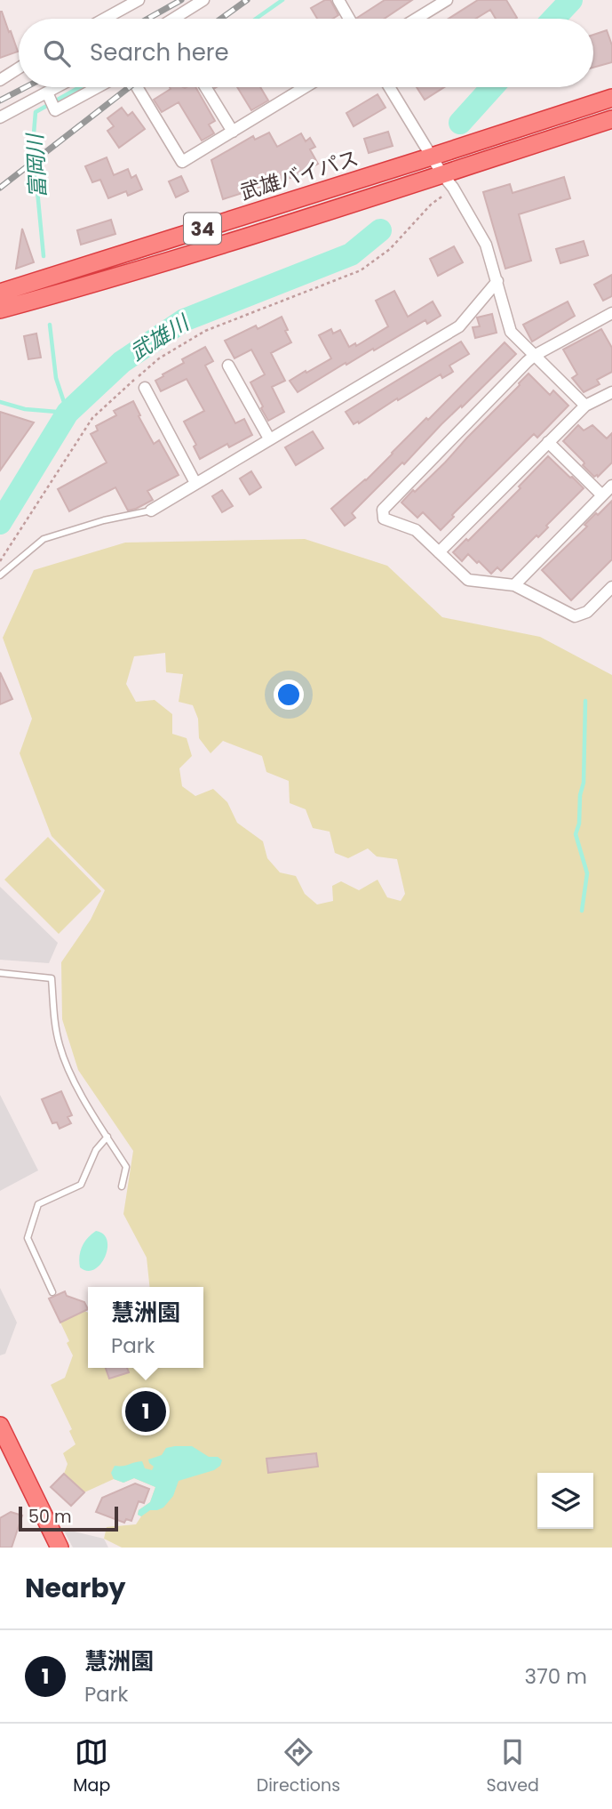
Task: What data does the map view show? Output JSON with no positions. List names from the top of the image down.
{
  "streets": {
    "highway": ["武雄バイパス", "34"]
  },
  "water": ["富岡川", "武雄川"],
  "scale_bar": "50 m",
  "page": {
    "search": "Search here",
    "popup": ["慧洲園", "Park"],
    "pins": "1",
    "scale": "50 m",
    "heading": "Nearby",
    "list": [
      {
        "mark": "1",
        "name": "慧洲園",
        "note": "Park",
        "value": "370 m"
      }
    ],
    "nav": ["Map", "Directions", "Saved"]
  }
}
